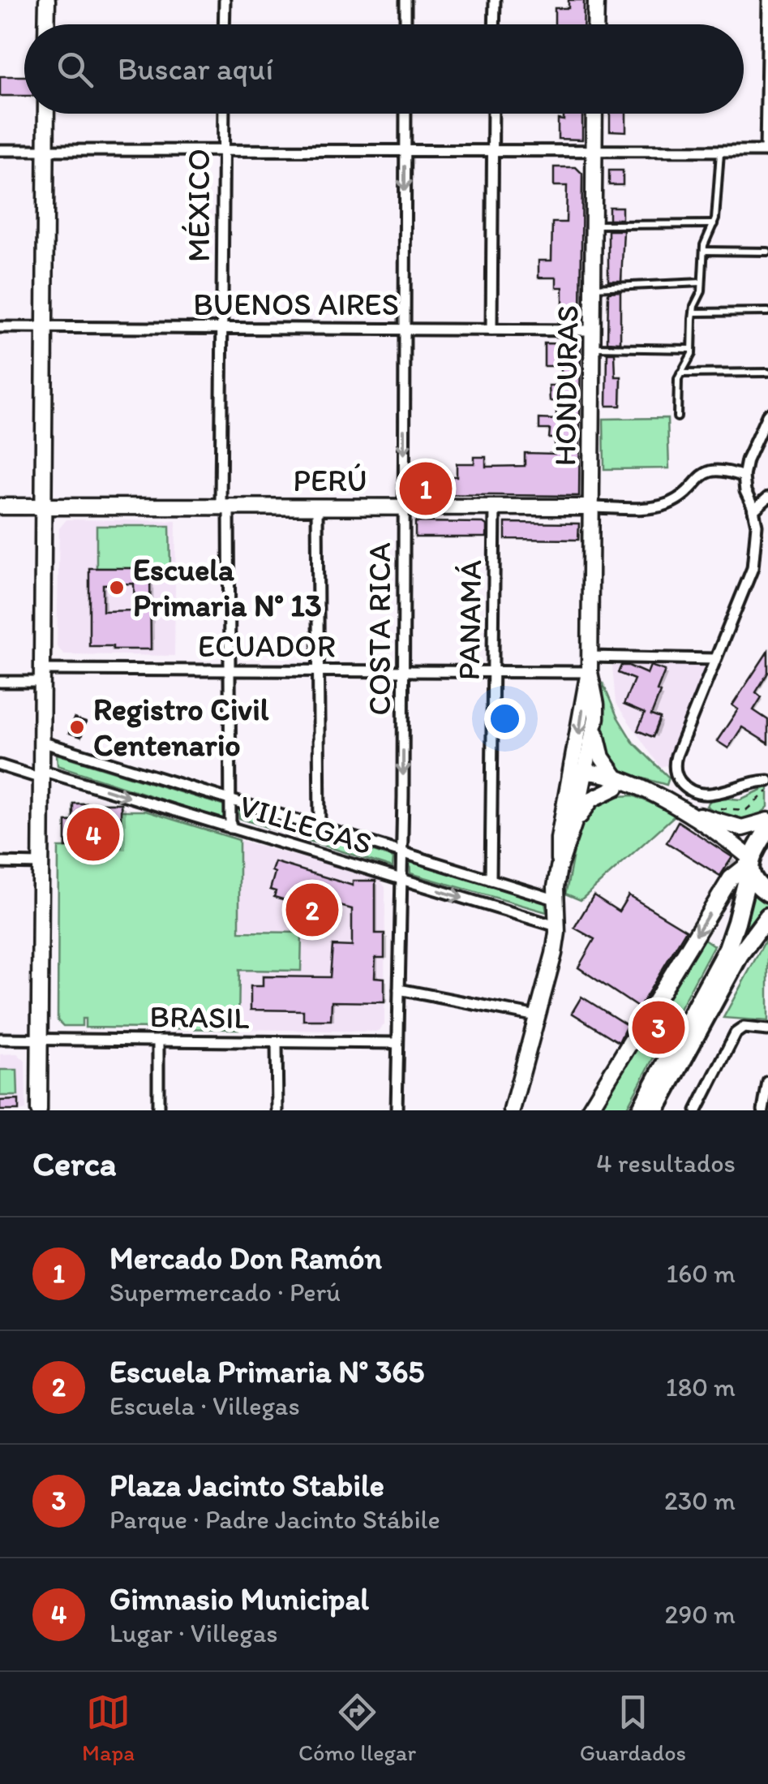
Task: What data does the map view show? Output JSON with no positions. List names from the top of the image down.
{
  "streets": {
    "main road": ["HONDURAS", "PERÚ"],
    "street": [
      "MÉXICO",
      "BUENOS AIRES",
      "PANAMÁ",
      "COSTA RICA",
      "ECUADOR",
      "VILLEGAS",
      "BRASIL"
    ]
  },
  "crossings": [
    ["MÉXICO", "BUENOS AIRES"],
    ["MÉXICO", "PERÚ"],
    ["MÉXICO", "ECUADOR"],
    ["MÉXICO", "VILLEGAS"],
    ["BUENOS AIRES", "HONDURAS"],
    ["BUENOS AIRES", "COSTA RICA"],
    ["HONDURAS", "PERÚ"],
    ["HONDURAS", "ECUADOR"],
    ["HONDURAS", "VILLEGAS"],
    ["PERÚ", "PANAMÁ"],
    ["PERÚ", "COSTA RICA"],
    ["PANAMÁ", "ECUADOR"],
    ["PANAMÁ", "VILLEGAS"],
    ["COSTA RICA", "ECUADOR"],
    ["COSTA RICA", "VILLEGAS"],
    ["COSTA RICA", "BRASIL"]
  ],
  "one_way": ["COSTA RICA"],
  "places": ["Escuela Primaria N° 13", "Registro Civil Centenario"],
  "page": {
    "search": "Buscar aquí",
    "pins": [
      "1",
      "4",
      "2",
      "3"
    ],
    "heading": ["Cerca", "4 resultados"],
    "list": [
      {
        "mark": "1",
        "name": "Mercado Don Ramón",
        "note": "Supermercado · Perú",
        "value": "160 m"
      },
      {
        "mark": "2",
        "name": "Escuela Primaria N° 365",
        "note": "Escuela · Villegas",
        "value": "180 m"
      },
      {
        "mark": "3",
        "name": "Plaza Jacinto Stabile",
        "note": "Parque · Padre Jacinto Stábile",
        "value": "230 m"
      },
      {
        "mark": "4",
        "name": "Gimnasio Municipal",
        "note": "Lugar · Villegas",
        "value": "290 m"
      }
    ],
    "nav": ["Mapa", "Cómo llegar", "Guardados"]
  }
}
